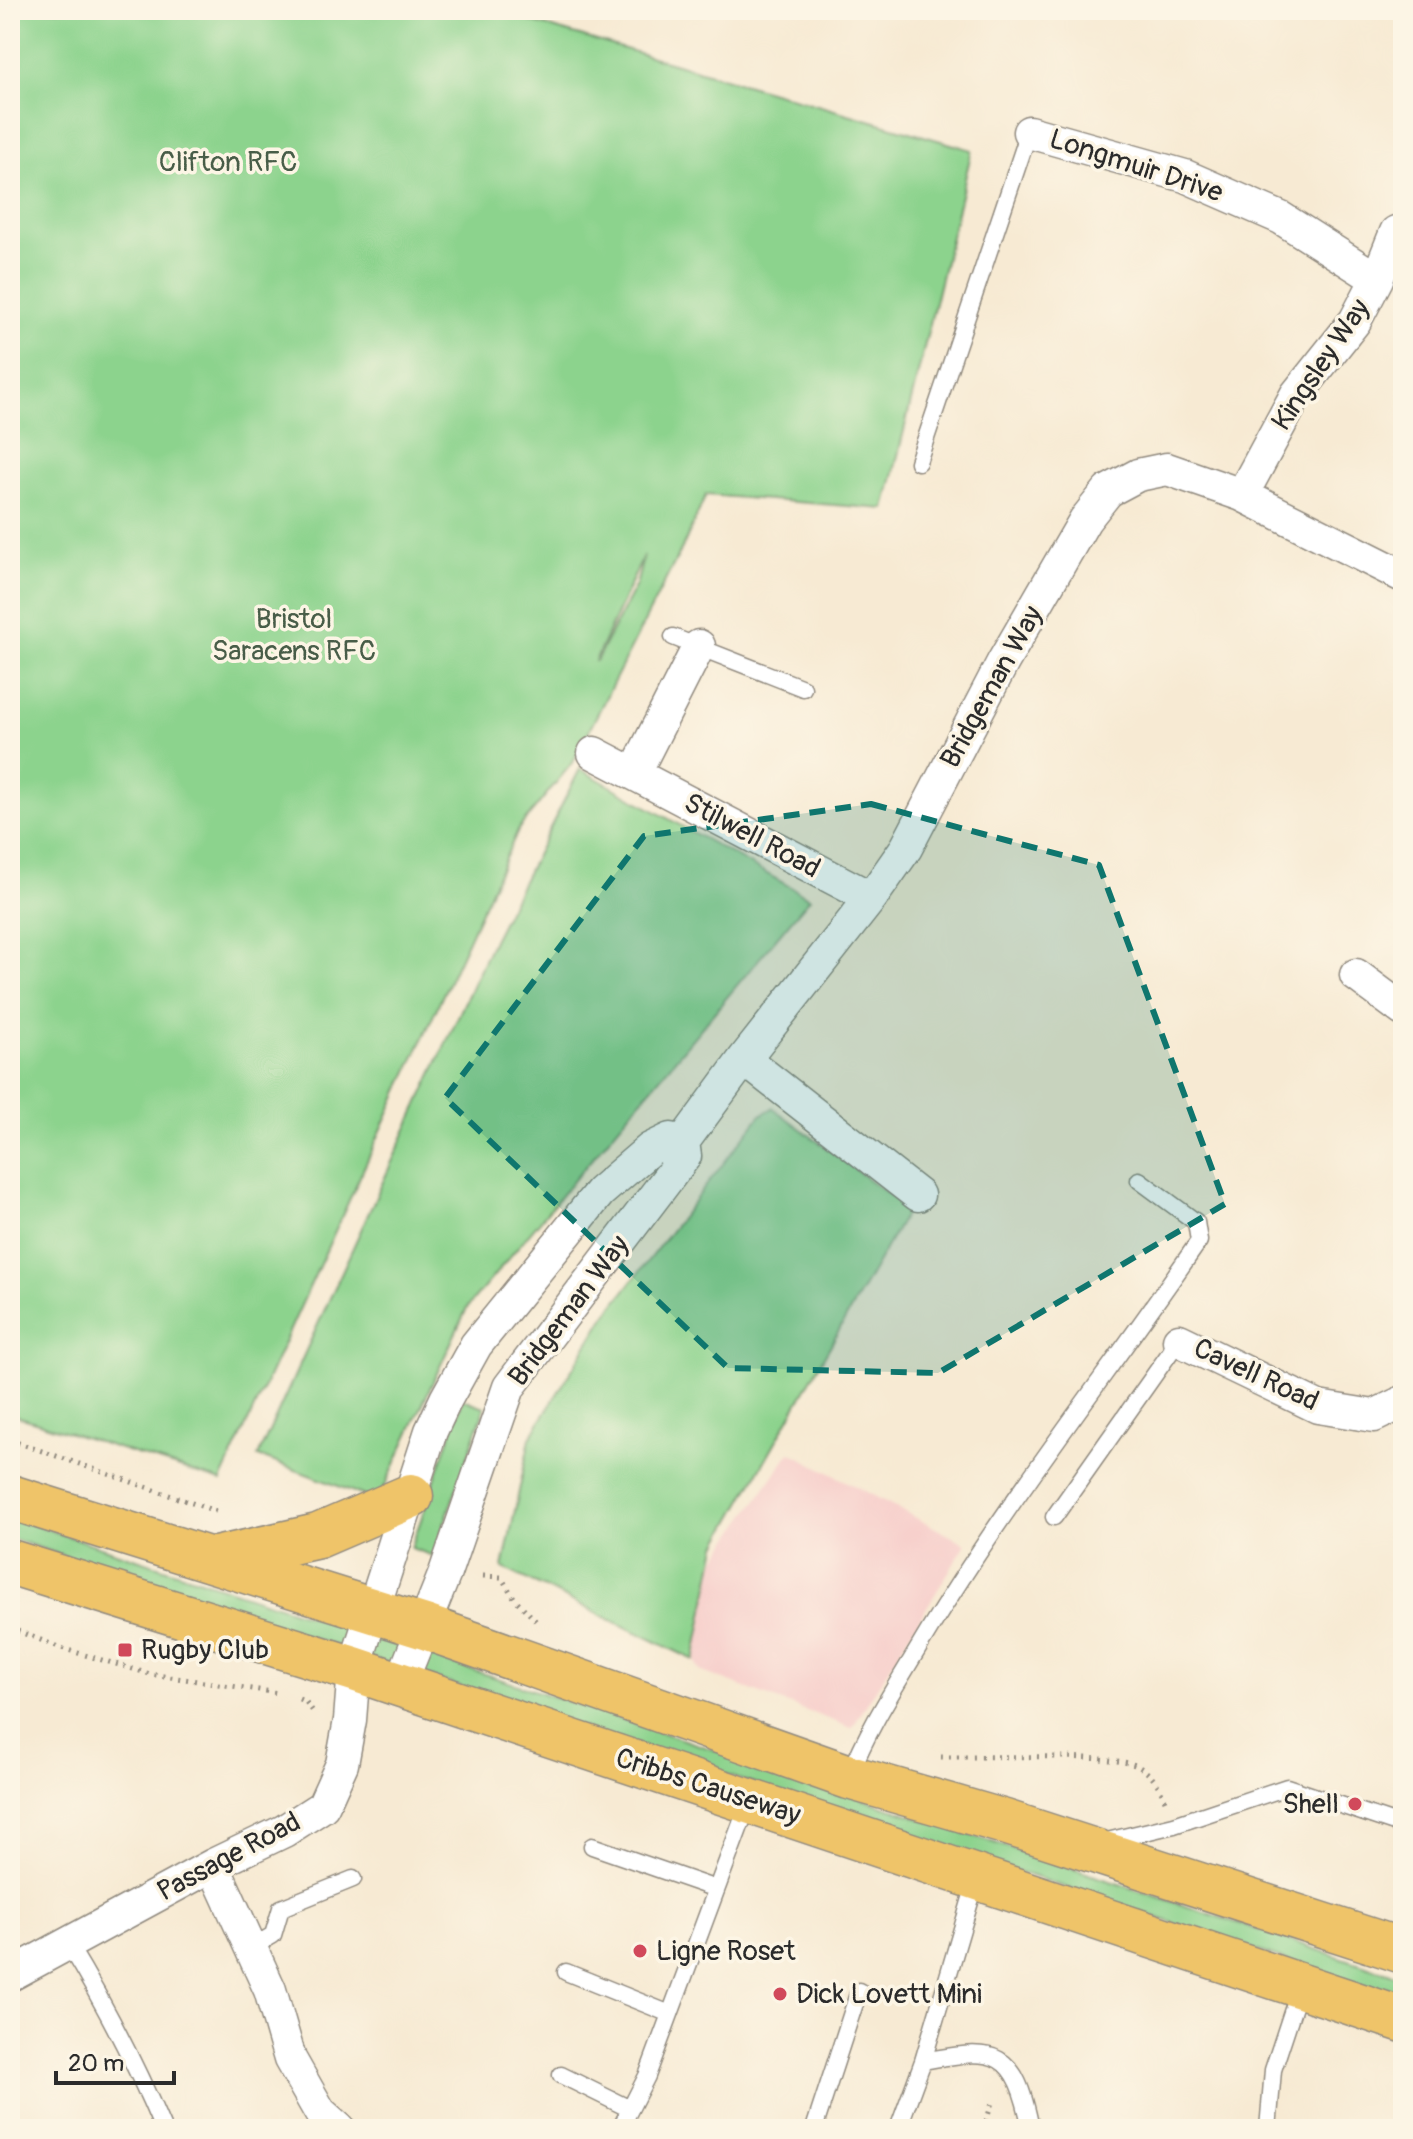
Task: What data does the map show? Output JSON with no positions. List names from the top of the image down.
{
  "streets": {
    "main road": ["Cribbs Causeway"],
    "street": [
      "Longmuir Drive",
      "Kingsley Way",
      "Bridgeman Way",
      "Stilwell Road",
      "Cavell Road",
      "Passage Road"
    ]
  },
  "crossings": [
    ["Longmuir Drive", "Kingsley Way"],
    ["Kingsley Way", "Bridgeman Way"],
    ["Bridgeman Way", "Stilwell Road"],
    ["Bridgeman Way", "Cribbs Causeway"],
    ["Bridgeman Way", "Passage Road"],
    ["Cribbs Causeway", "Passage Road"]
  ],
  "parks": ["Clifton RFC", "Bristol Saracens RFC"],
  "places": {
    "transit": ["Rugby Club"],
    "other": ["Shell", "Ligne Roset", "Dick Lovett Mini"]
  },
  "scale_bar": "20 m"
}
